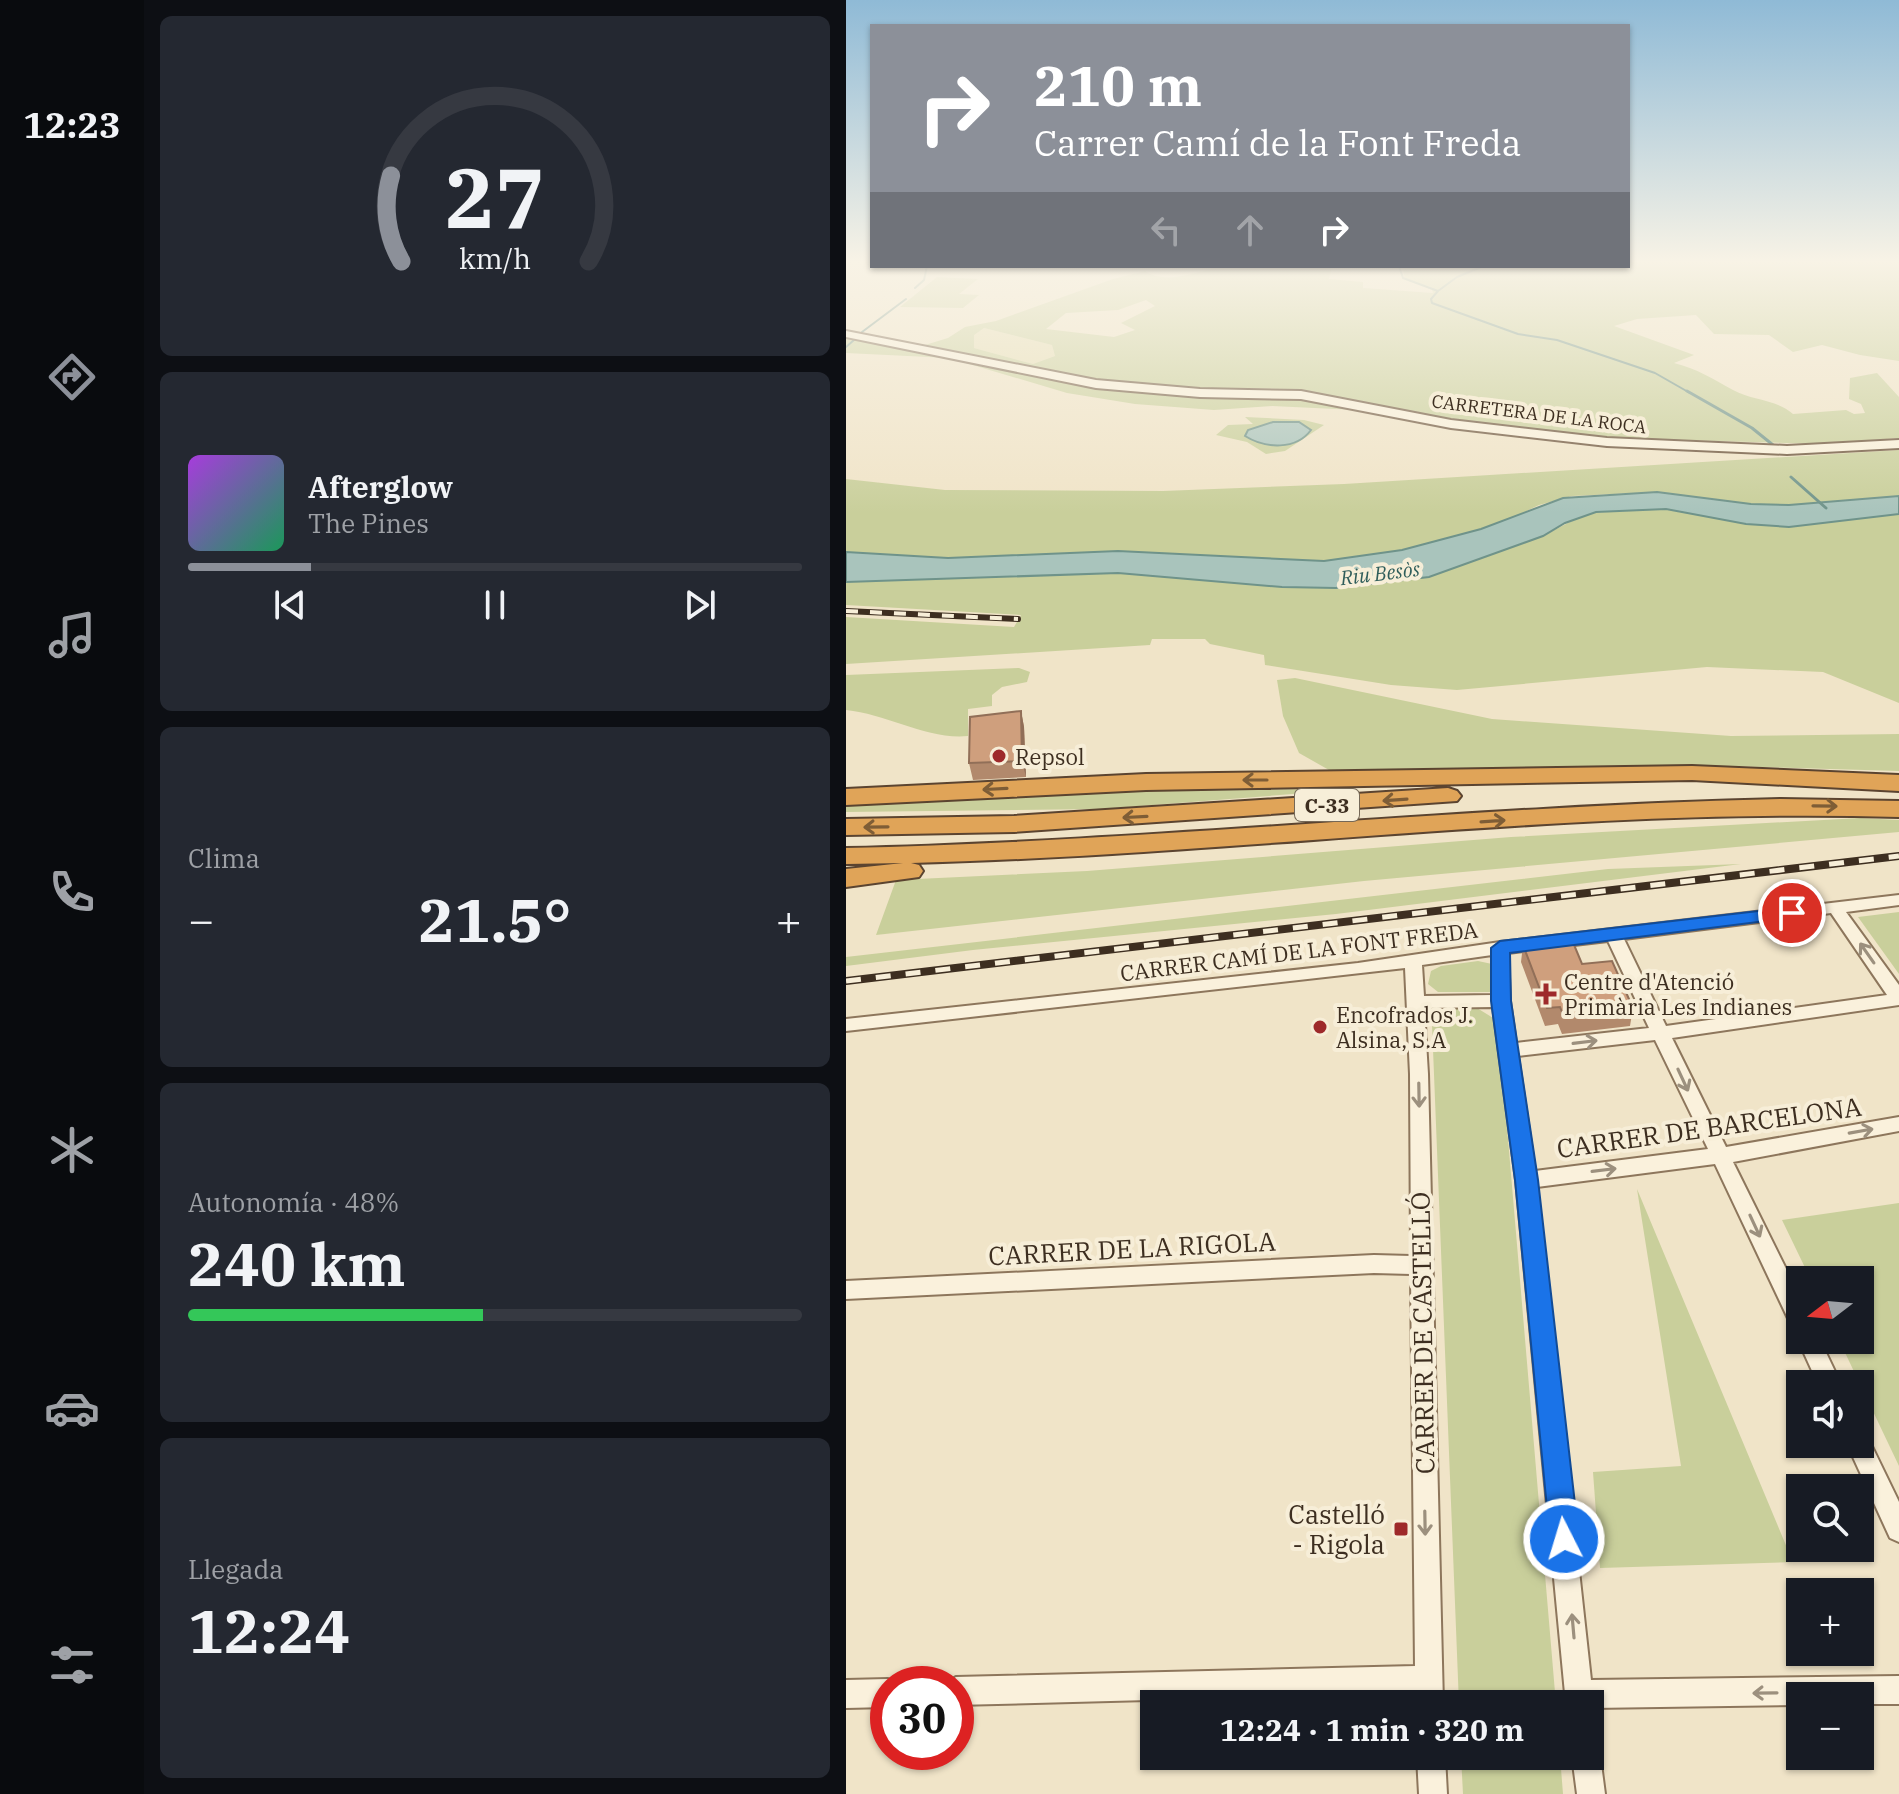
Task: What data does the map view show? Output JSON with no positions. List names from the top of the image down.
{
  "streets": {
    "highway": ["C-33"],
    "street": [
      "CARRETERA DE LA ROCA",
      "CARRER CAMÍ DE LA FONT FREDA",
      "CARRER DE BARCELONA",
      "CARRER DE LA RIGOLA",
      "CARRER DE CASTELLÓ"
    ]
  },
  "crossings": [
    ["CARRER CAMÍ DE LA FONT FREDA", "CARRER DE CASTELLÓ"],
    ["CARRER DE LA RIGOLA", "CARRER DE CASTELLÓ"]
  ],
  "water": ["Riu Besòs"],
  "places": {
    "other": ["Repsol", "Encofrados J. Alsina, S.A"],
    "health": ["Centre d'Atenció Primària Les Indianes"],
    "transit": ["Castelló - Rigola"]
  },
  "north": "left",
  "page": {
    "tabs": "12:23",
    "turn": ["210 m", "Carrer Camí de la Font Freda"],
    "song": ["Afterglow", "The Pines"],
    "tile": [
      "Clima",
      ["Autonomía · 48%", "240 km"],
      ["Llegada", "12:24"]
    ],
    "heat": ["−", "21.5°", "+"],
    "map_buttons": ["+", "−"],
    "limit": "30",
    "trip": "12:24 · 1 min · 320 m",
    "gauge": ["27", "km/h"]
  }
}
